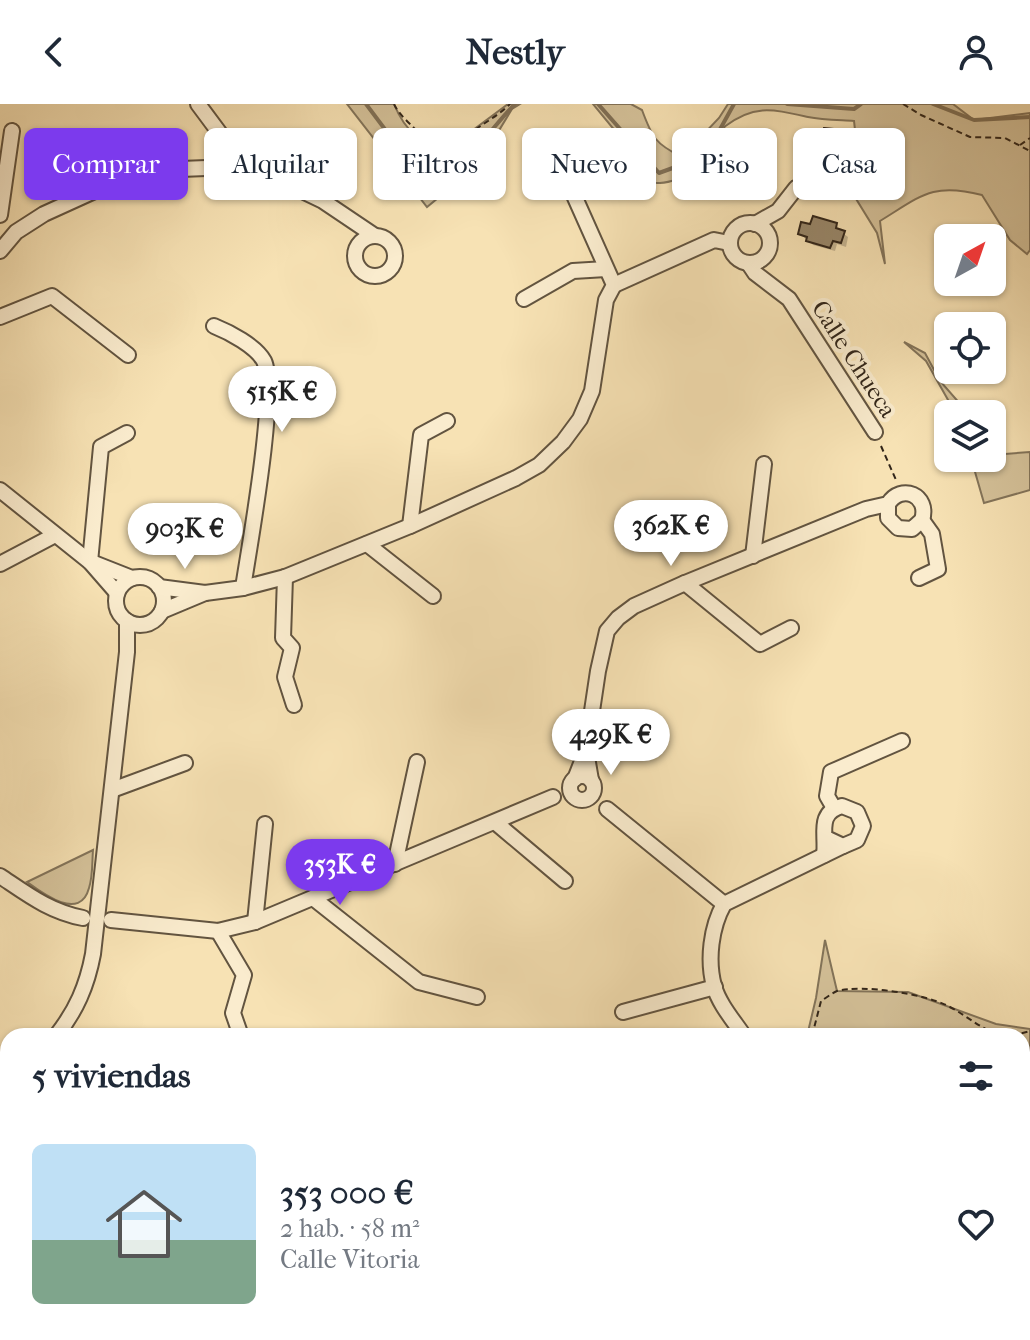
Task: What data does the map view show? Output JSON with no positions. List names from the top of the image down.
{
  "streets": {
    "street": ["Calle Chueca"]
  },
  "north": "top right",
  "page": {
    "header": "Nestly",
    "chip": [
      "Comprar",
      "Alquilar",
      "Filtros",
      "Nuevo",
      "Piso",
      "Casa"
    ],
    "price": [
      "515K €",
      "362K €",
      "903K €",
      "429K €",
      "353K €"
    ],
    "heading": "5 viviendas",
    "list": [
      {
        "name": "353 000 €",
        "note": "2 hab. · 58 m² · Calle Vitoria"
      }
    ]
  }
}
